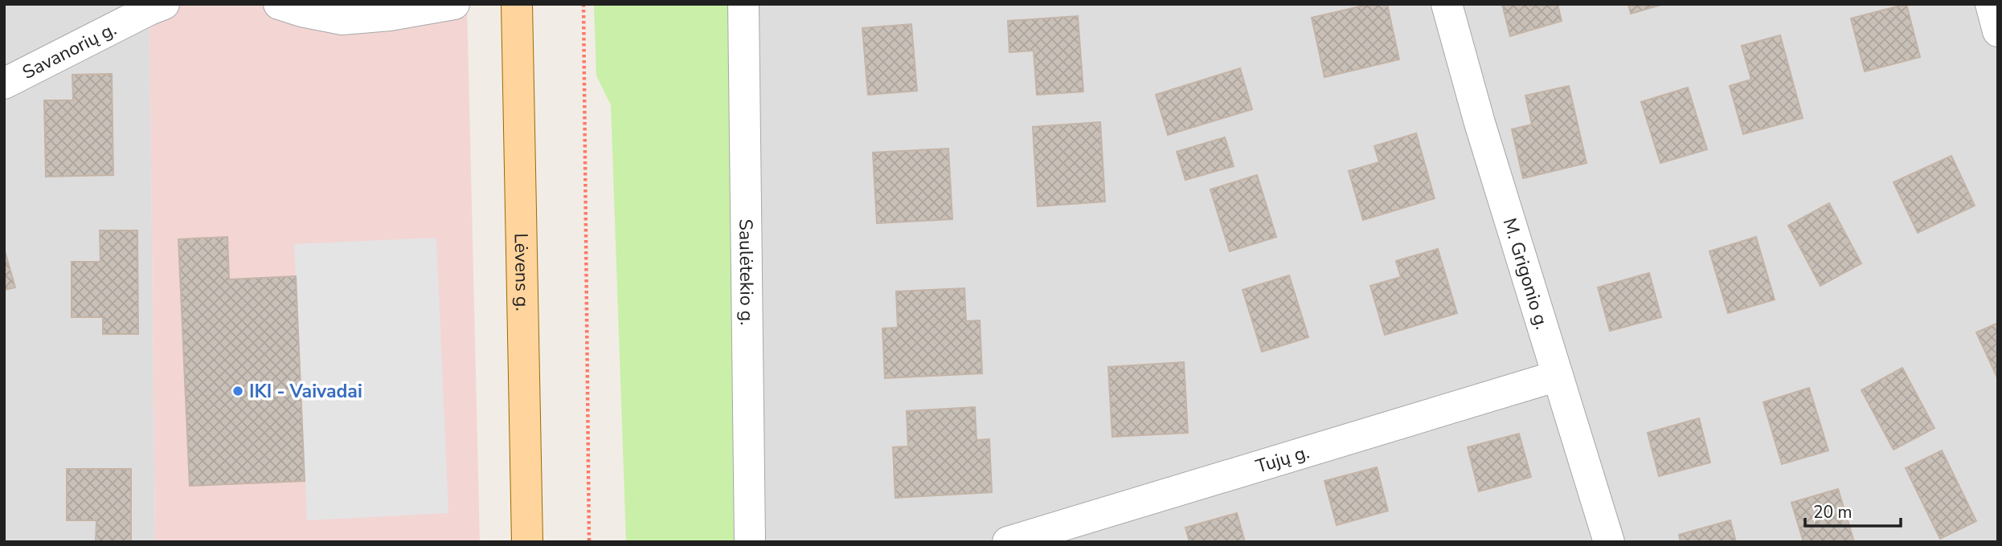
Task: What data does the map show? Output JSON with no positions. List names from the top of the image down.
{
  "streets": {
    "main road": ["Lėvens g."],
    "street": [
      "Savanorių g.",
      "Saulėtekio g.",
      "M. Grigonio g.",
      "Tujų g."
    ]
  },
  "crossings": [
    ["M. Grigonio g.", "Tujų g."]
  ],
  "places": ["IKI - Vaivadai"],
  "scale_bar": "20 m"
}
